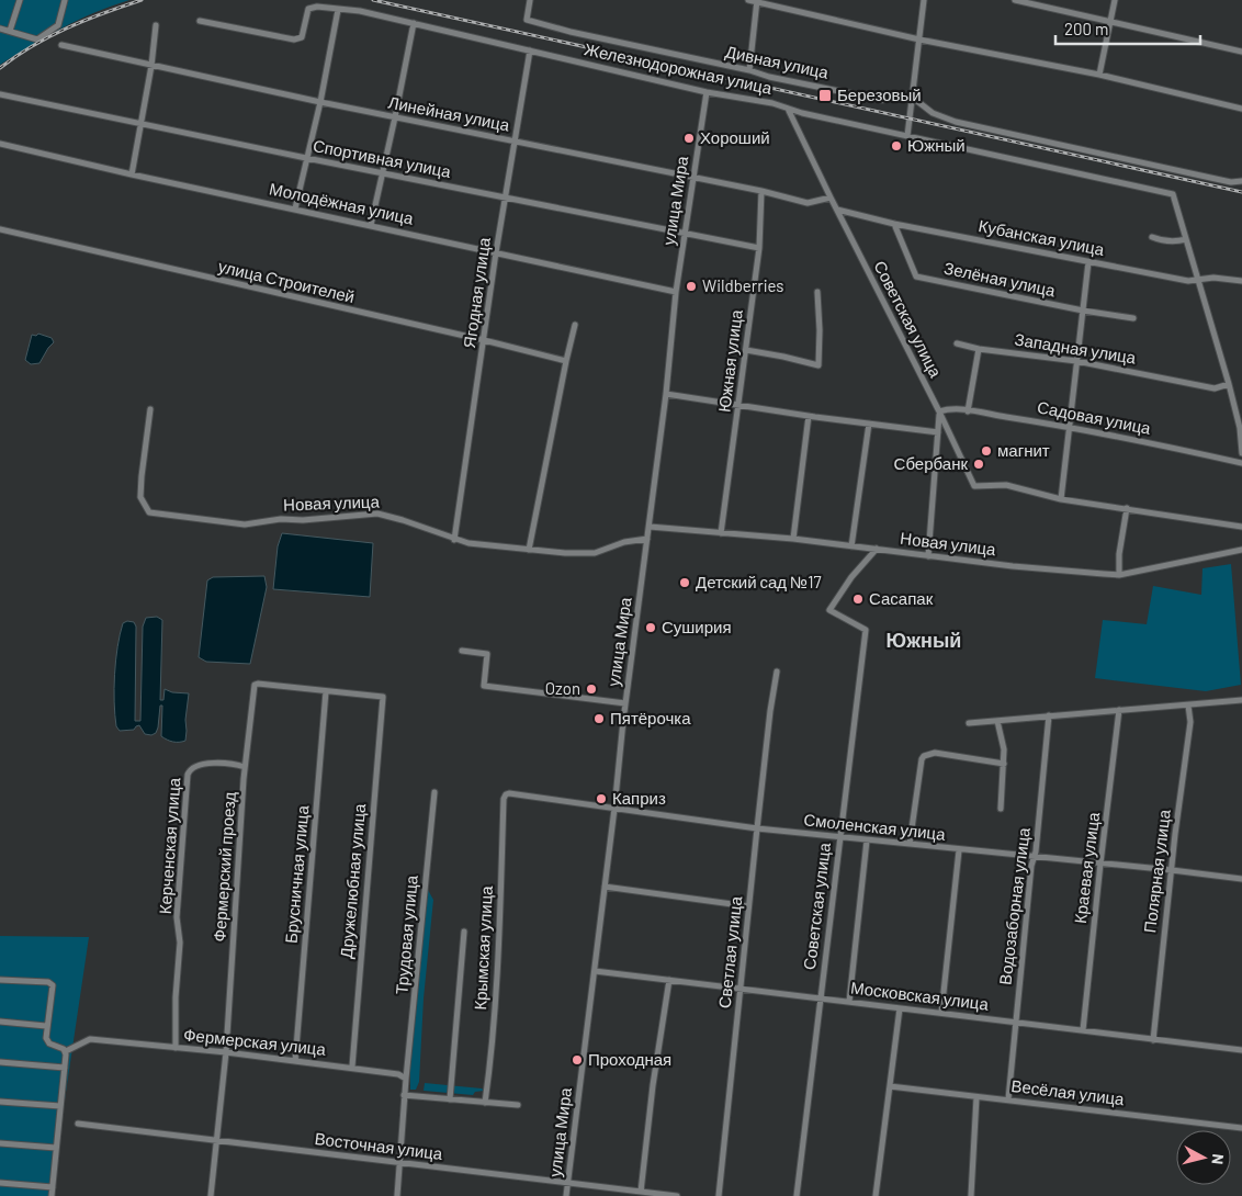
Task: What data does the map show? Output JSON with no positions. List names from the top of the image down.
{
  "streets": {
    "street": [
      "Дивная улица",
      "Железнодорожная улица",
      "Линейная улица",
      "Спортивная улица",
      "улица Мира",
      "Молодёжная улица",
      "Кубанская улица",
      "Зелёная улица",
      "улица Строителей",
      "Ягодная улица",
      "Советская улица",
      "Западная улица",
      "Южная улица",
      "Садовая улица",
      "Новая улица",
      "Смоленская улица",
      "Керченская улица",
      "Фермерский проезд",
      "Краевая улица",
      "Полярная улица",
      "Брусничная улица",
      "Дружелюбная улица",
      "Водозаборная улица",
      "Трудовая улица",
      "Крымская улица",
      "Светлая улица",
      "Московская улица",
      "Фермерская улица",
      "Весёлая улица",
      "Восточная улица"
    ]
  },
  "crossings": [
    ["Железнодорожная улица", "улица Мира"],
    ["Железнодорожная улица", "Ягодная улица"],
    ["Железнодорожная улица", "Советская улица"],
    ["Линейная улица", "улица Мира"],
    ["Линейная улица", "Ягодная улица"],
    ["Линейная улица", "Советская улица"],
    ["Линейная улица", "Южная улица"],
    ["Спортивная улица", "улица Мира"],
    ["Спортивная улица", "Ягодная улица"],
    ["Спортивная улица", "Южная улица"],
    ["улица Мира", "Молодёжная улица"],
    ["улица Мира", "Новая улица"],
    ["улица Мира", "Смоленская улица"],
    ["улица Мира", "Московская улица"],
    ["улица Мира", "Восточная улица"],
    ["Молодёжная улица", "Ягодная улица"],
    ["Кубанская улица", "Зелёная улица"],
    ["Кубанская улица", "Советская улица"],
    ["улица Строителей", "Ягодная улица"],
    ["Ягодная улица", "Новая улица"],
    ["Советская улица", "Садовая улица"],
    ["Советская улица", "Новая улица"],
    ["Советская улица", "Смоленская улица"],
    ["Советская улица", "Московская улица"],
    ["Южная улица", "Новая улица"],
    ["Смоленская улица", "Краевая улица"],
    ["Смоленская улица", "Полярная улица"],
    ["Смоленская улица", "Водозаборная улица"],
    ["Смоленская улица", "Крымская улица"],
    ["Смоленская улица", "Светлая улица"],
    ["Керченская улица", "Фермерский проезд"],
    ["Керченская улица", "Фермерская улица"],
    ["Фермерский проезд", "Брусничная улица"],
    ["Фермерский проезд", "Дружелюбная улица"],
    ["Фермерский проезд", "Фермерская улица"],
    ["Фермерский проезд", "Восточная улица"],
    ["Краевая улица", "Московская улица"],
    ["Полярная улица", "Московская улица"],
    ["Брусничная улица", "Дружелюбная улица"],
    ["Брусничная улица", "Фермерская улица"],
    ["Дружелюбная улица", "Фермерская улица"],
    ["Водозаборная улица", "Московская улица"],
    ["Водозаборная улица", "Весёлая улица"],
    ["Трудовая улица", "Фермерская улица"],
    ["Светлая улица", "Московская улица"]
  ],
  "districts": ["Южный"],
  "places": {
    "transit": ["Березовый"],
    "other": [
      "Хороший",
      "Южный",
      "Wildberries",
      "магнит",
      "Сбербанк",
      "Детский сад №17",
      "Сасапак",
      "Суширия",
      "Ozon",
      "Пятёрочка",
      "Каприз",
      "Проходная"
    ]
  },
  "scale_bar": "200 m",
  "north": "right"
}
